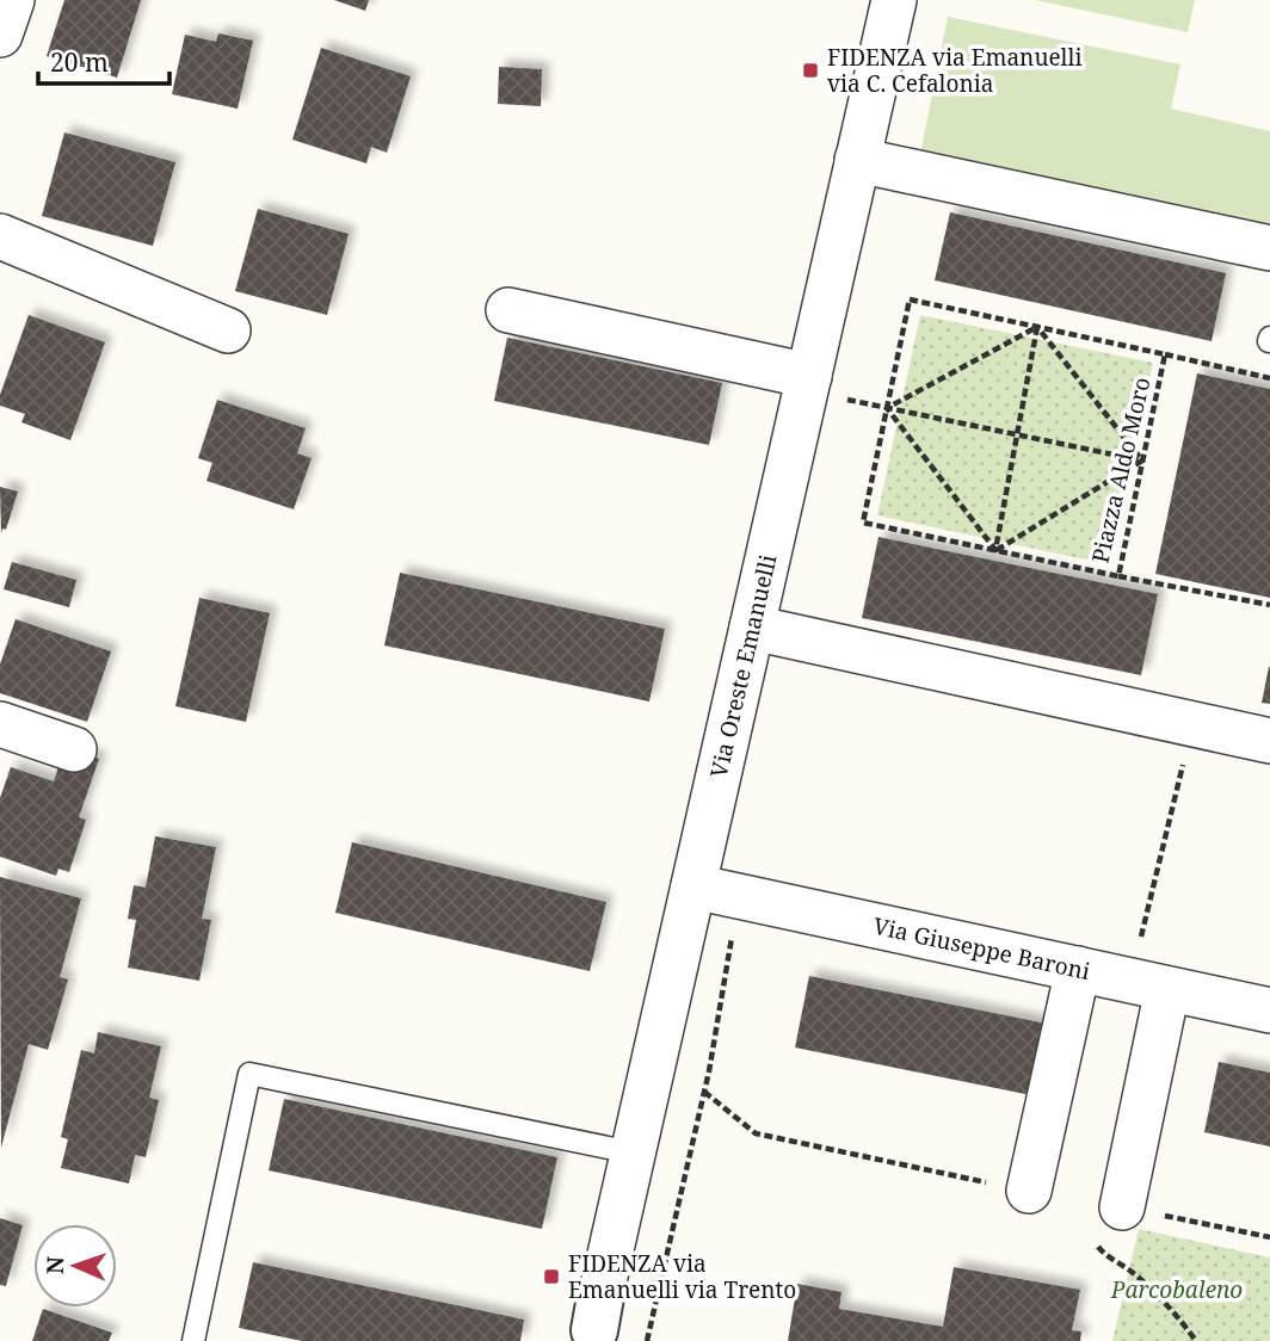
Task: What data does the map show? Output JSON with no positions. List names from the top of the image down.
{
  "streets": {
    "street": ["Via Oreste Emanuelli", "Via Giuseppe Baroni"],
    "path": ["Piazza Aldo Moro"]
  },
  "crossings": [
    ["Via Oreste Emanuelli", "Via Giuseppe Baroni"]
  ],
  "parks": ["Parcobaleno"],
  "places": {
    "transit": ["FIDENZA via Emanuelli via C. Cefalonia", "FIDENZA via Emanuelli via Trento"]
  },
  "scale_bar": "20 m",
  "north": "left"
}
